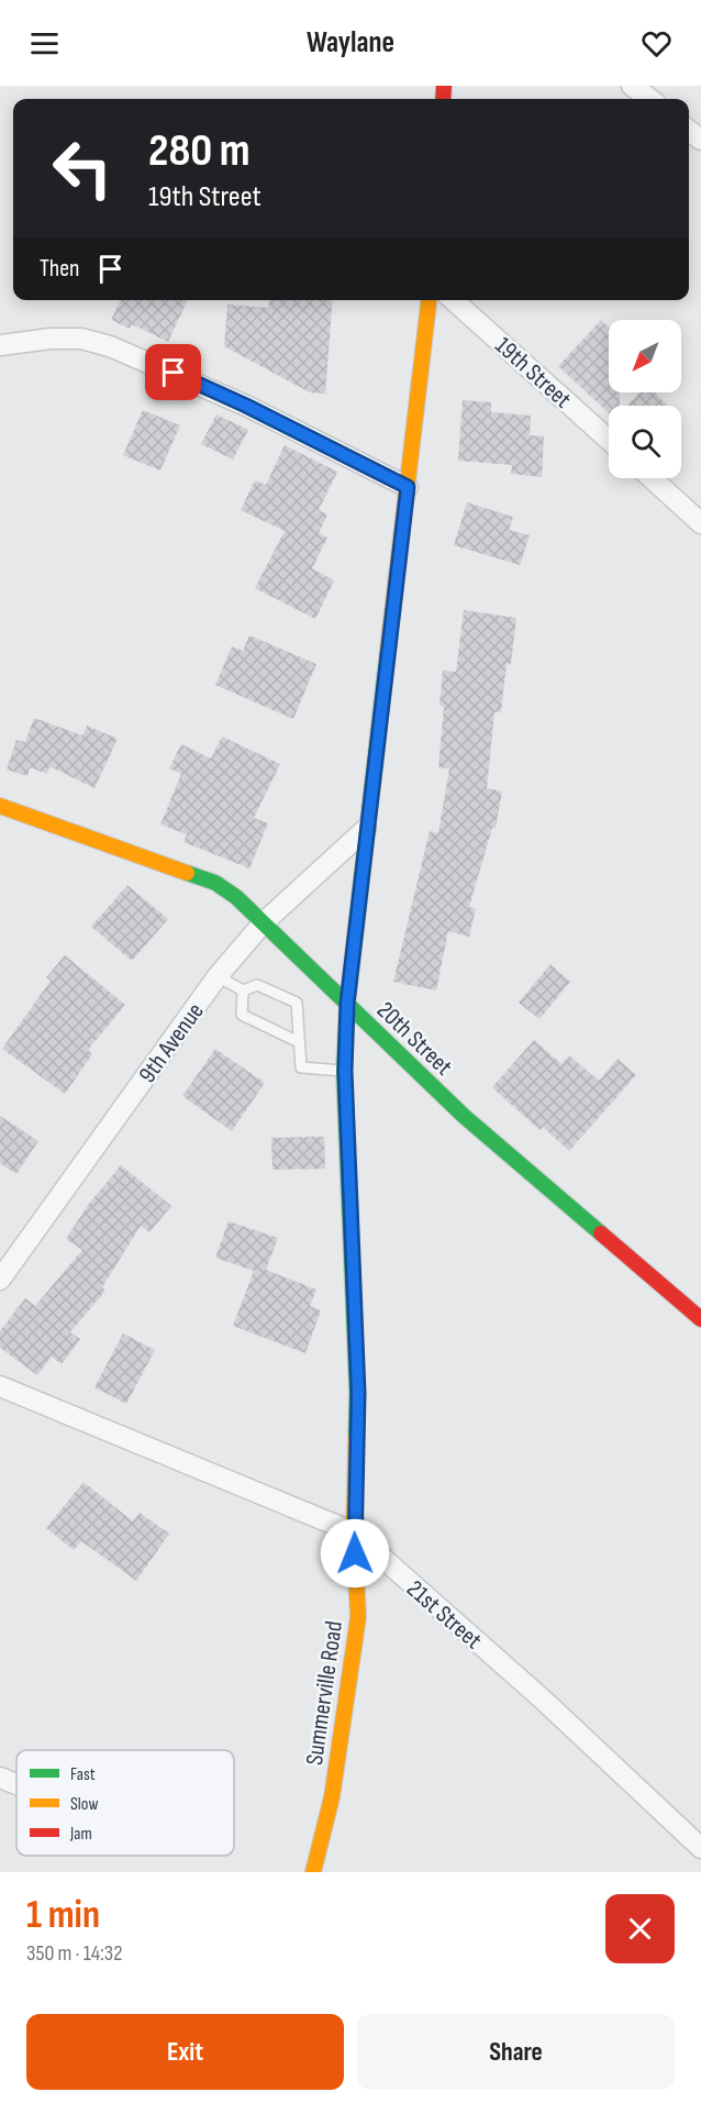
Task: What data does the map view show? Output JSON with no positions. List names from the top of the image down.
{
  "streets": {
    "main road": ["20th Street", "Summerville Road"],
    "street": ["19th Street", "9th Avenue", "21st Street"]
  },
  "crossings": [
    ["20th Street", "9th Avenue"],
    ["20th Street", "Summerville Road"],
    ["9th Avenue", "Summerville Road"],
    ["21st Street", "Summerville Road"]
  ],
  "legend": ["Fast", "Slow", "Jam"],
  "north": "bottom left",
  "page": {
    "header": "Waylane",
    "turn": ["280 m", "19th Street"],
    "then": "Then",
    "heading": ["1 min", "350 m · 14:32"],
    "buttons": ["Exit", "Share"]
  }
}
